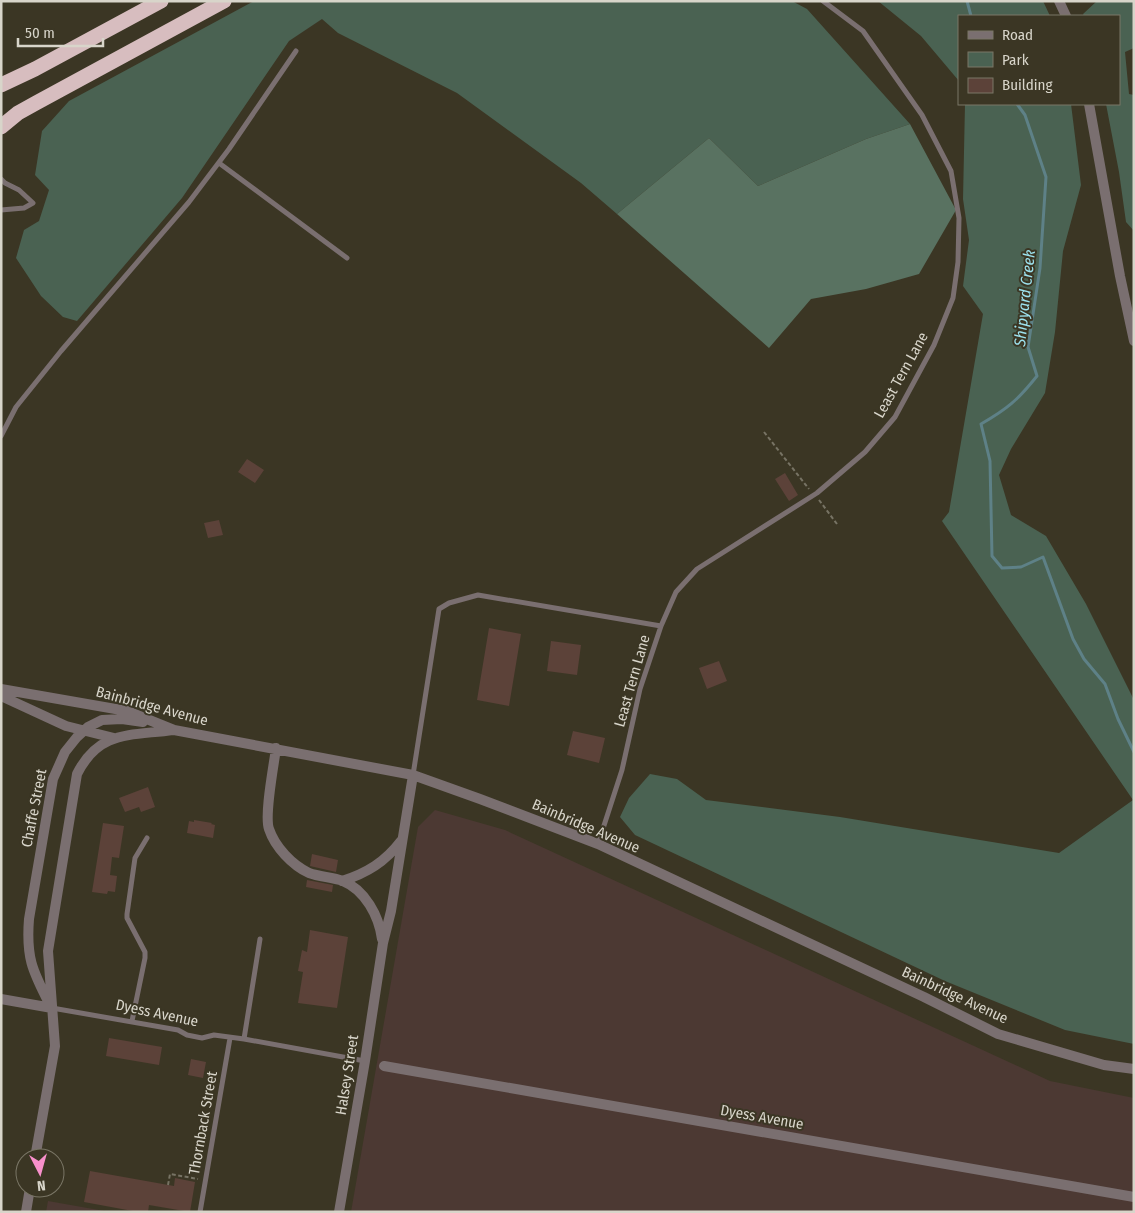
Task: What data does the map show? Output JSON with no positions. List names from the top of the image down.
{
  "streets": {
    "street": [
      "Bainbridge Avenue",
      "Chaffe Street",
      "Dyess Avenue",
      "Halsey Street"
    ],
    "lane": ["Least Tern Lane", "Thornback Street"]
  },
  "crossings": [
    ["Least Tern Lane", "Bainbridge Avenue"],
    ["Bainbridge Avenue", "Chaffe Street"],
    ["Bainbridge Avenue", "Halsey Street"],
    ["Chaffe Street", "Dyess Avenue"],
    ["Dyess Avenue", "Halsey Street"],
    ["Dyess Avenue", "Thornback Street"]
  ],
  "water": ["Shipyard Creek"],
  "legend": ["Road", "Park", "Building"],
  "scale_bar": "50 m",
  "north": "bottom"
}
